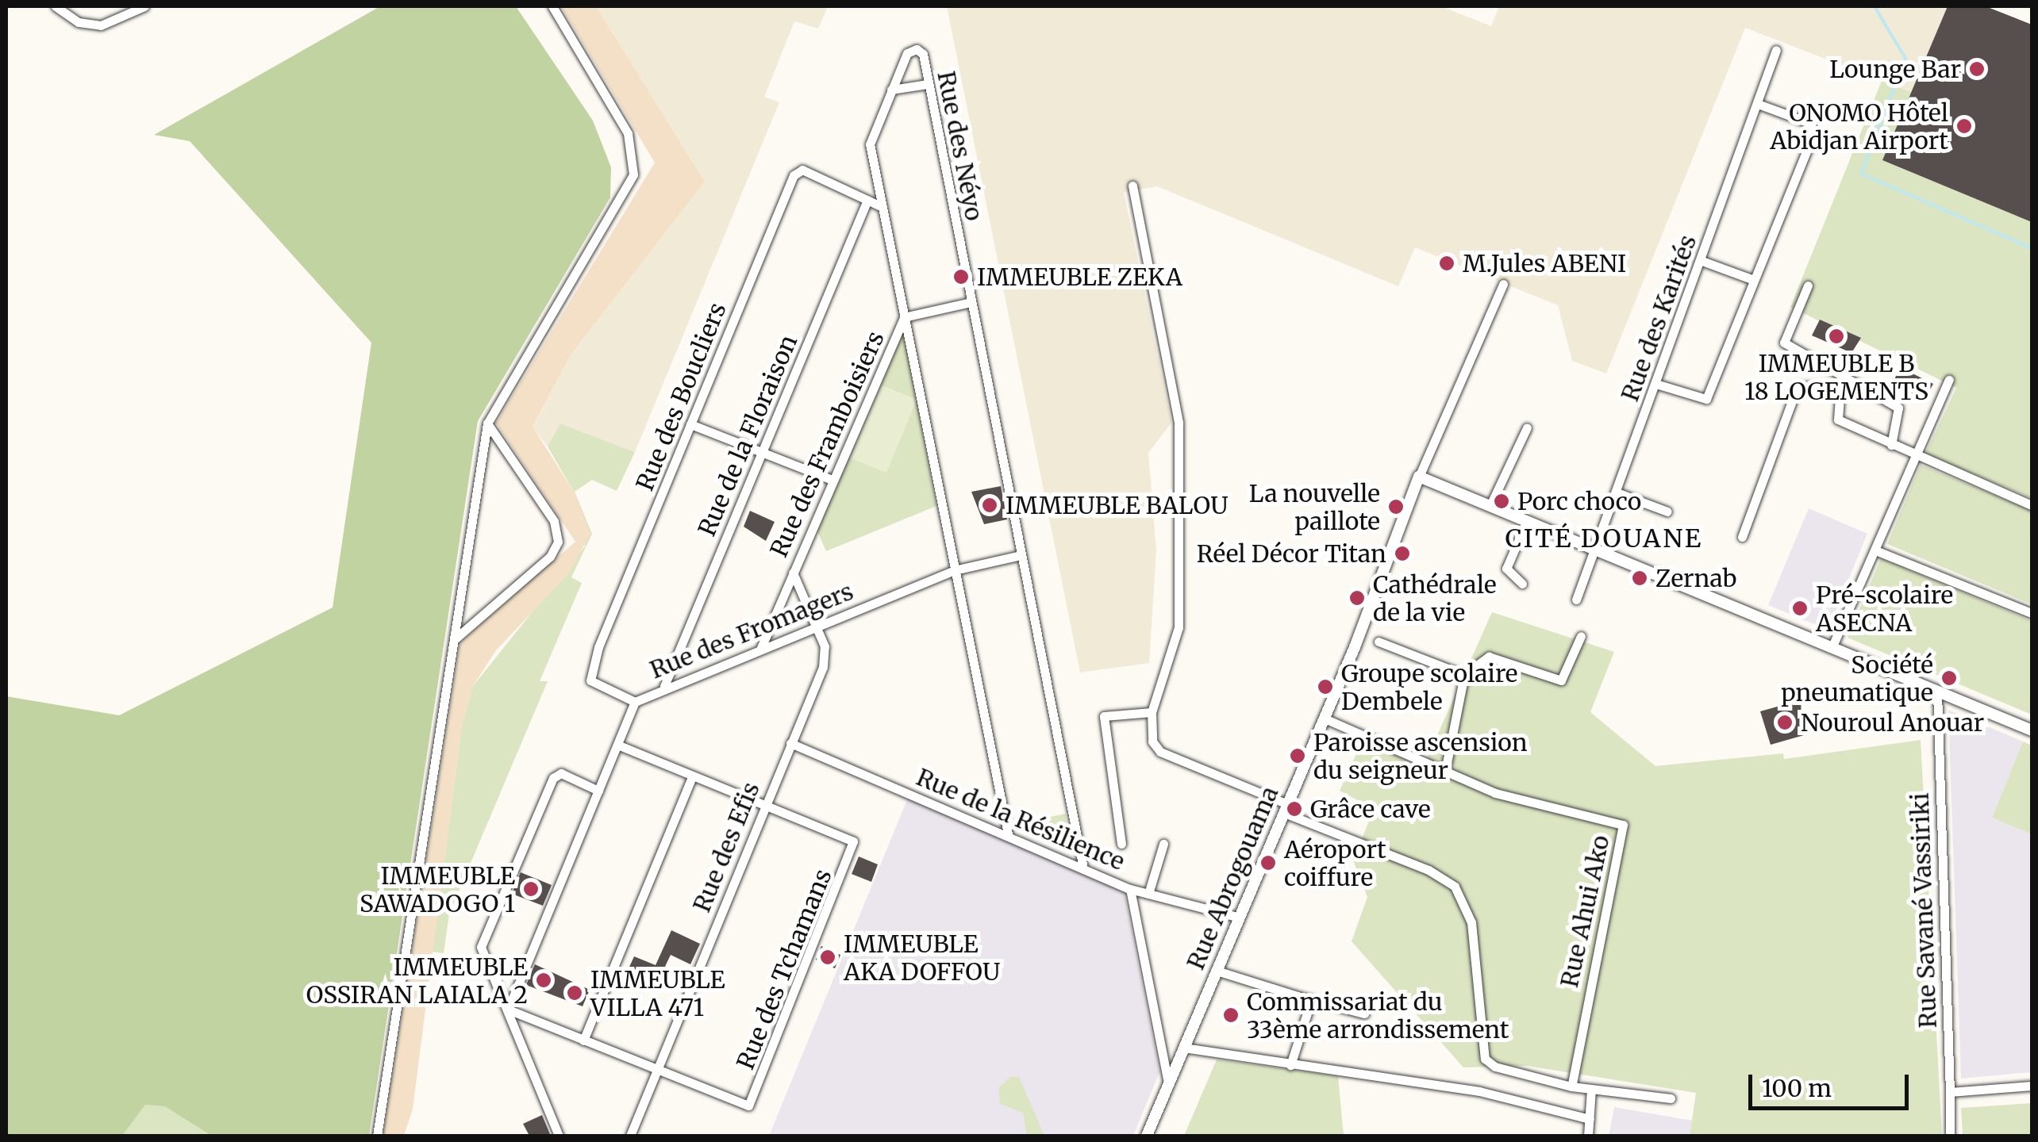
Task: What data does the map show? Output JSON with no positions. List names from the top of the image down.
{
  "streets": {
    "street": [
      "Rue des Néyo",
      "Rue des Karités",
      "Rue des Boucliers",
      "Rue de la Floraison",
      "Rue des Framboisiers",
      "Rue des Fromagers",
      "Rue de la Résilience",
      "Rue des Efis",
      "Rue Abrogouama",
      "Rue Savané Vassiriki",
      "Rue Ahui Ako",
      "Rue des Tchamans"
    ]
  },
  "crossings": [
    ["Rue des Néyo", "Rue des Boucliers"],
    ["Rue des Néyo", "Rue des Framboisiers"],
    ["Rue des Néyo", "Rue des Fromagers"],
    ["Rue des Néyo", "Rue de la Résilience"],
    ["Rue des Boucliers", "Rue de la Floraison"],
    ["Rue des Boucliers", "Rue des Fromagers"],
    ["Rue de la Floraison", "Rue des Fromagers"],
    ["Rue des Framboisiers", "Rue des Fromagers"],
    ["Rue des Framboisiers", "Rue des Efis"],
    ["Rue des Fromagers", "Rue des Efis"],
    ["Rue des Fromagers", "Rue des Tchamans"],
    ["Rue de la Résilience", "Rue des Efis"],
    ["Rue de la Résilience", "Rue Abrogouama"],
    ["Rue des Efis", "Rue des Tchamans"],
    ["Rue Abrogouama", "Rue Ahui Ako"]
  ],
  "districts": ["CITÉ DOUANE"],
  "places": [
    "Lounge Bar",
    "ONOMO Hôtel Abidjan Airport",
    "M.Jules ABENI",
    "IMMEUBLE ZEKA",
    "IMMEUBLE B 18 LOGEMENTS",
    "Porc choco",
    "IMMEUBLE BALOU",
    "La nouvelle paillote",
    "Réel Décor Titan",
    "Zernab",
    "Cathédrale de la vie",
    "Pré-scolaire ASECNA",
    "Société pneumatique",
    "Groupe scolaire Dembele",
    "Nouroul Anouar",
    "Paroisse ascension du seigneur",
    "Grâce cave",
    "Aéroport coiffure",
    "IMMEUBLE SAWADOGO 1",
    "IMMEUBLE AKA DOFFOU",
    "IMMEUBLE OSSIRAN LAIALA 2",
    "IMMEUBLE VILLA 471",
    "Commissariat du 33ème arrondissement"
  ],
  "scale_bar": "100 m"
}
